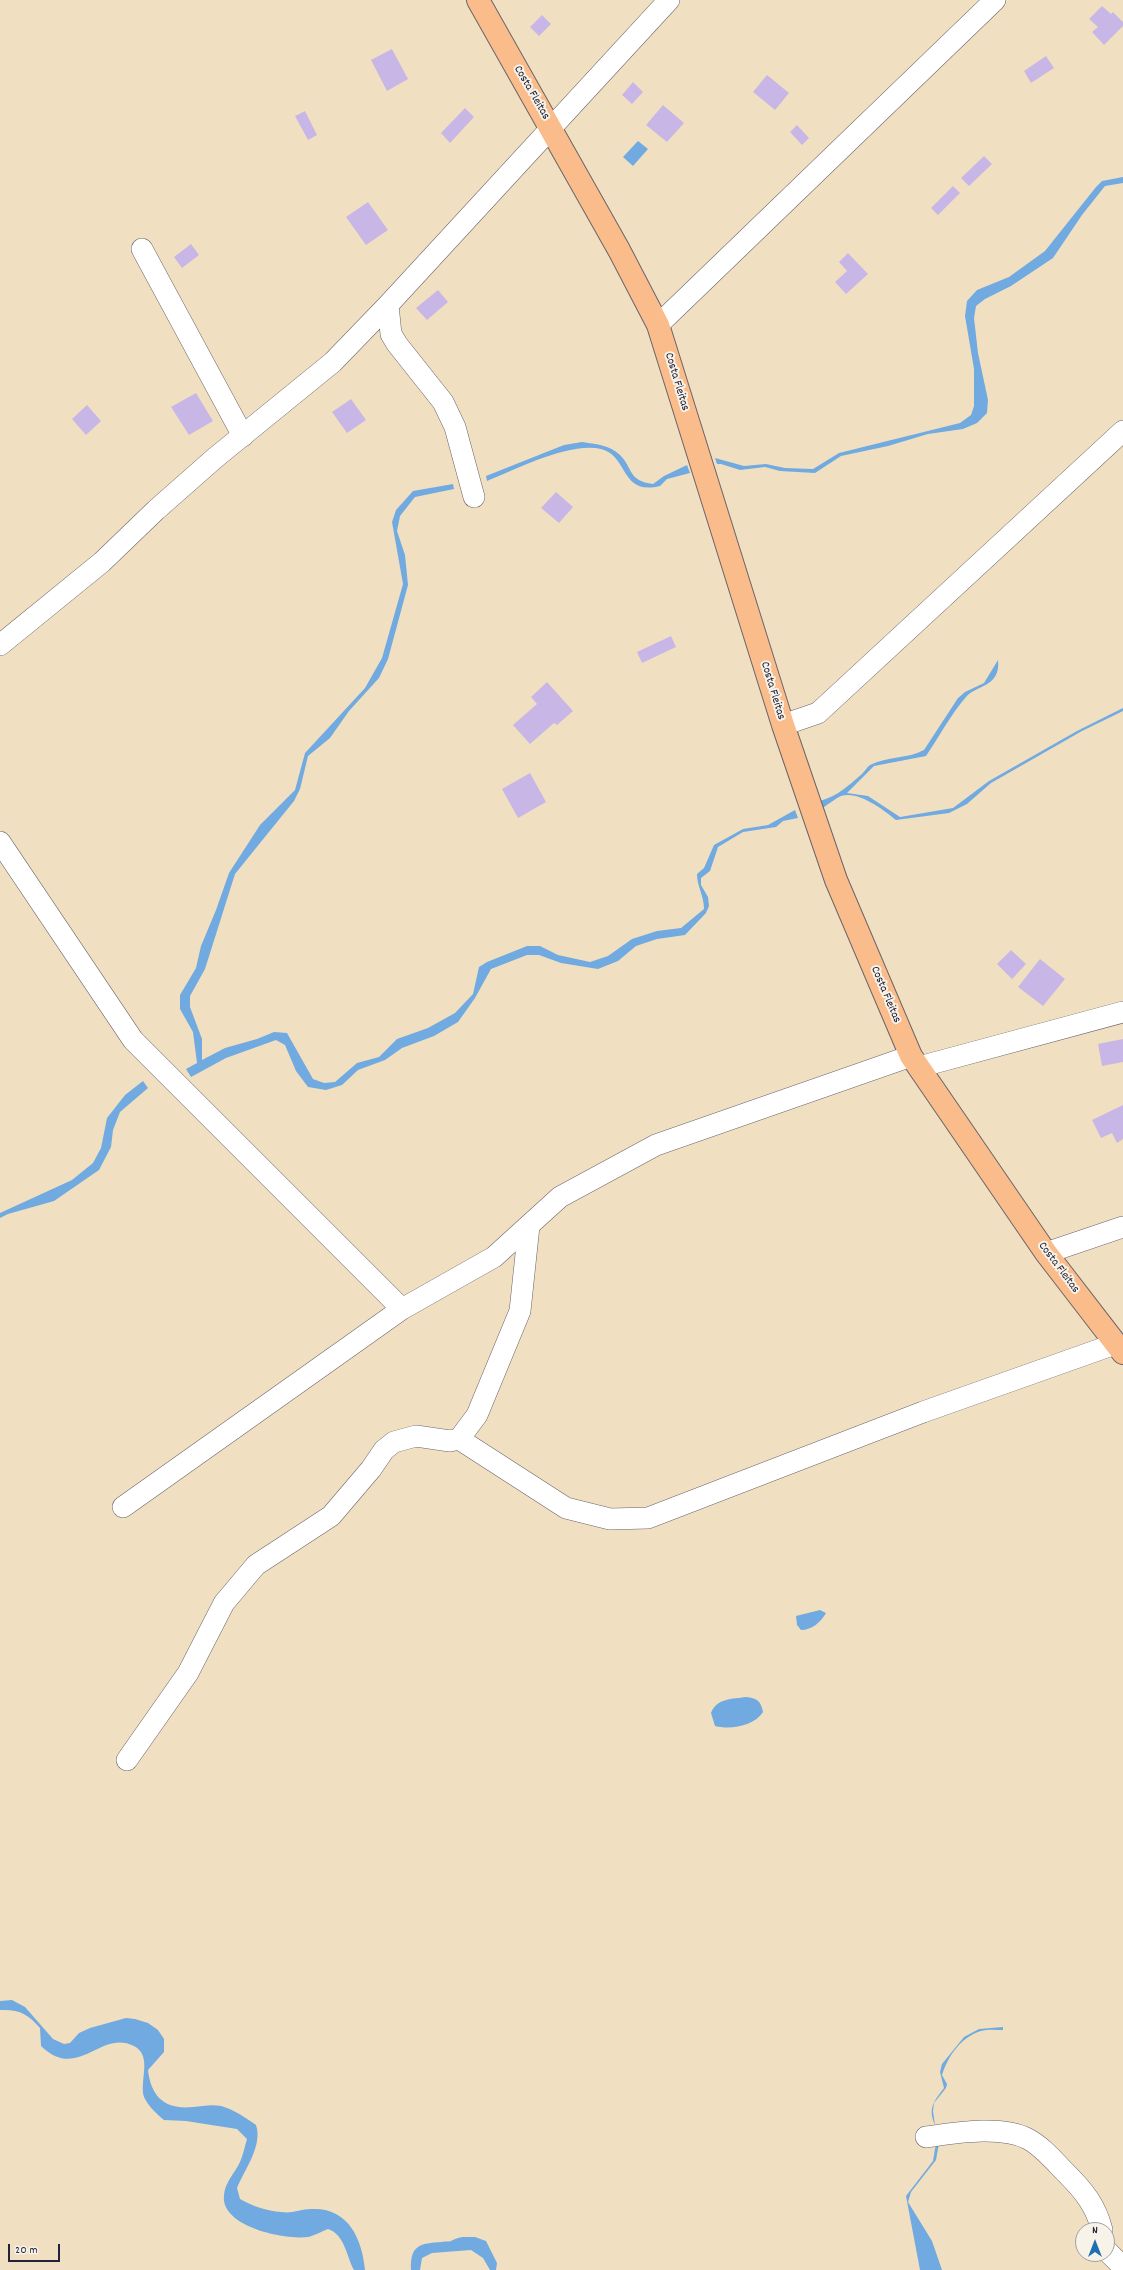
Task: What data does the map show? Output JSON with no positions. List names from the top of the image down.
{
  "streets": {
    "main road": ["Costa Fleitas"]
  },
  "scale_bar": "20 m",
  "north": "top"
}
